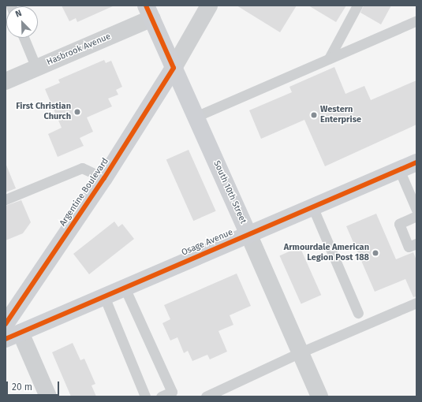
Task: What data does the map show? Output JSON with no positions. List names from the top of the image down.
{
  "streets": {
    "street": [
      "Hasbrook Avenue",
      "Argentine Boulevard",
      "South 10th Street",
      "Osage Avenue"
    ]
  },
  "crossings": [
    ["Hasbrook Avenue", "South 10th Street"],
    ["Argentine Boulevard", "South 10th Street"],
    ["South 10th Street", "Osage Avenue"]
  ],
  "places": ["First Christian Church", "Western Enterprise", "Armourdale American Legion Post 188"],
  "scale_bar": "20 m",
  "north": "top left"
}
